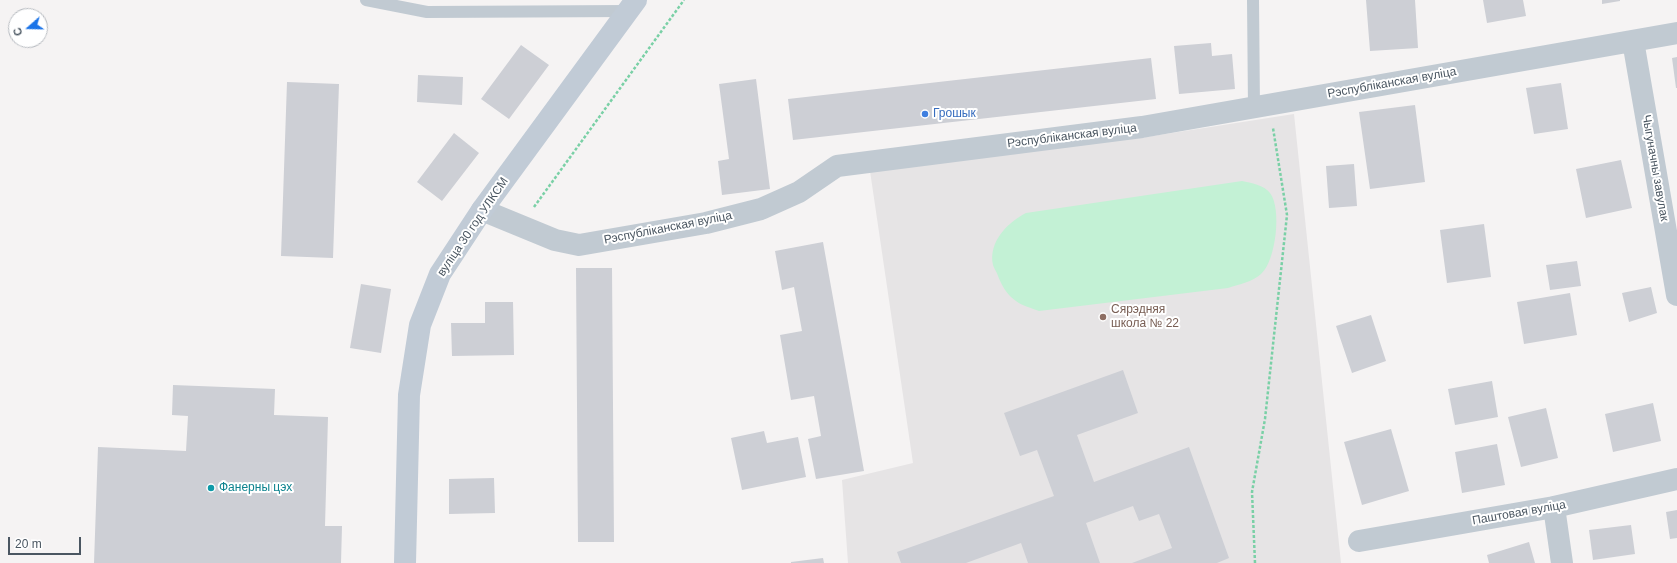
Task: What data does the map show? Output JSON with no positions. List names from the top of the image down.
{
  "streets": {
    "main road": ["вуліца 30 год УЛКСМ"],
    "street": ["Рэспубліканская вуліца", "Чыгуначны завулак", "Паштовая вуліца"]
  },
  "crossings": [
    ["Рэспубліканская вуліца", "Чыгуначны завулак"],
    ["Рэспубліканская вуліца", "вуліца 30 год УЛКСМ"]
  ],
  "places": ["Грошык", "Сярэдняя школа № 22", "Фанерны цэх"],
  "scale_bar": "20 m",
  "north": "left"
}
